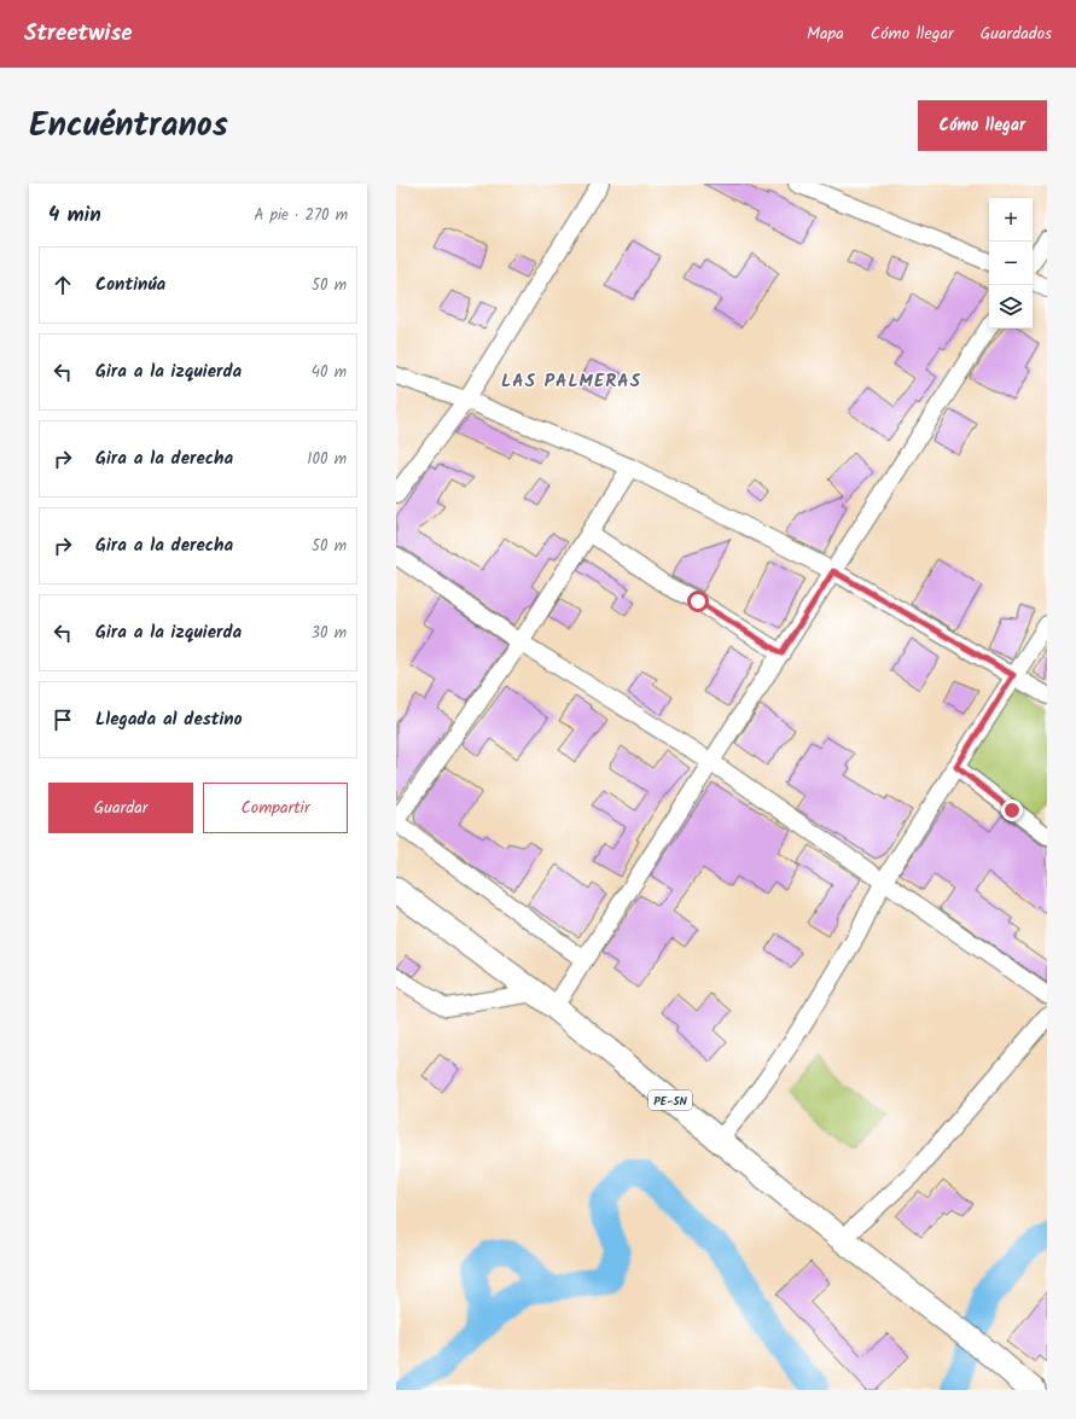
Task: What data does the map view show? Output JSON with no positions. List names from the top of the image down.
{
  "streets": {
    "highway": ["PE-5N"]
  },
  "districts": ["LAS PALMERAS"],
  "page": {
    "header": "Streetwise",
    "nav": ["Mapa", "Cómo llegar", "Guardados"],
    "title": "Encuéntranos",
    "buttons": [
      "Cómo llegar",
      ["Guardar", "Compartir"]
    ],
    "heading": ["4 min", "A pie · 270 m"],
    "map_buttons": ["+", "−"],
    "list": [
      ["Continúa", "50 m"],
      ["Gira a la izquierda", "40 m"],
      ["Gira a la derecha", "100 m"],
      ["Gira a la derecha", "50 m"],
      ["Gira a la izquierda", "30 m"],
      "Llegada al destino"
    ]
  }
}
